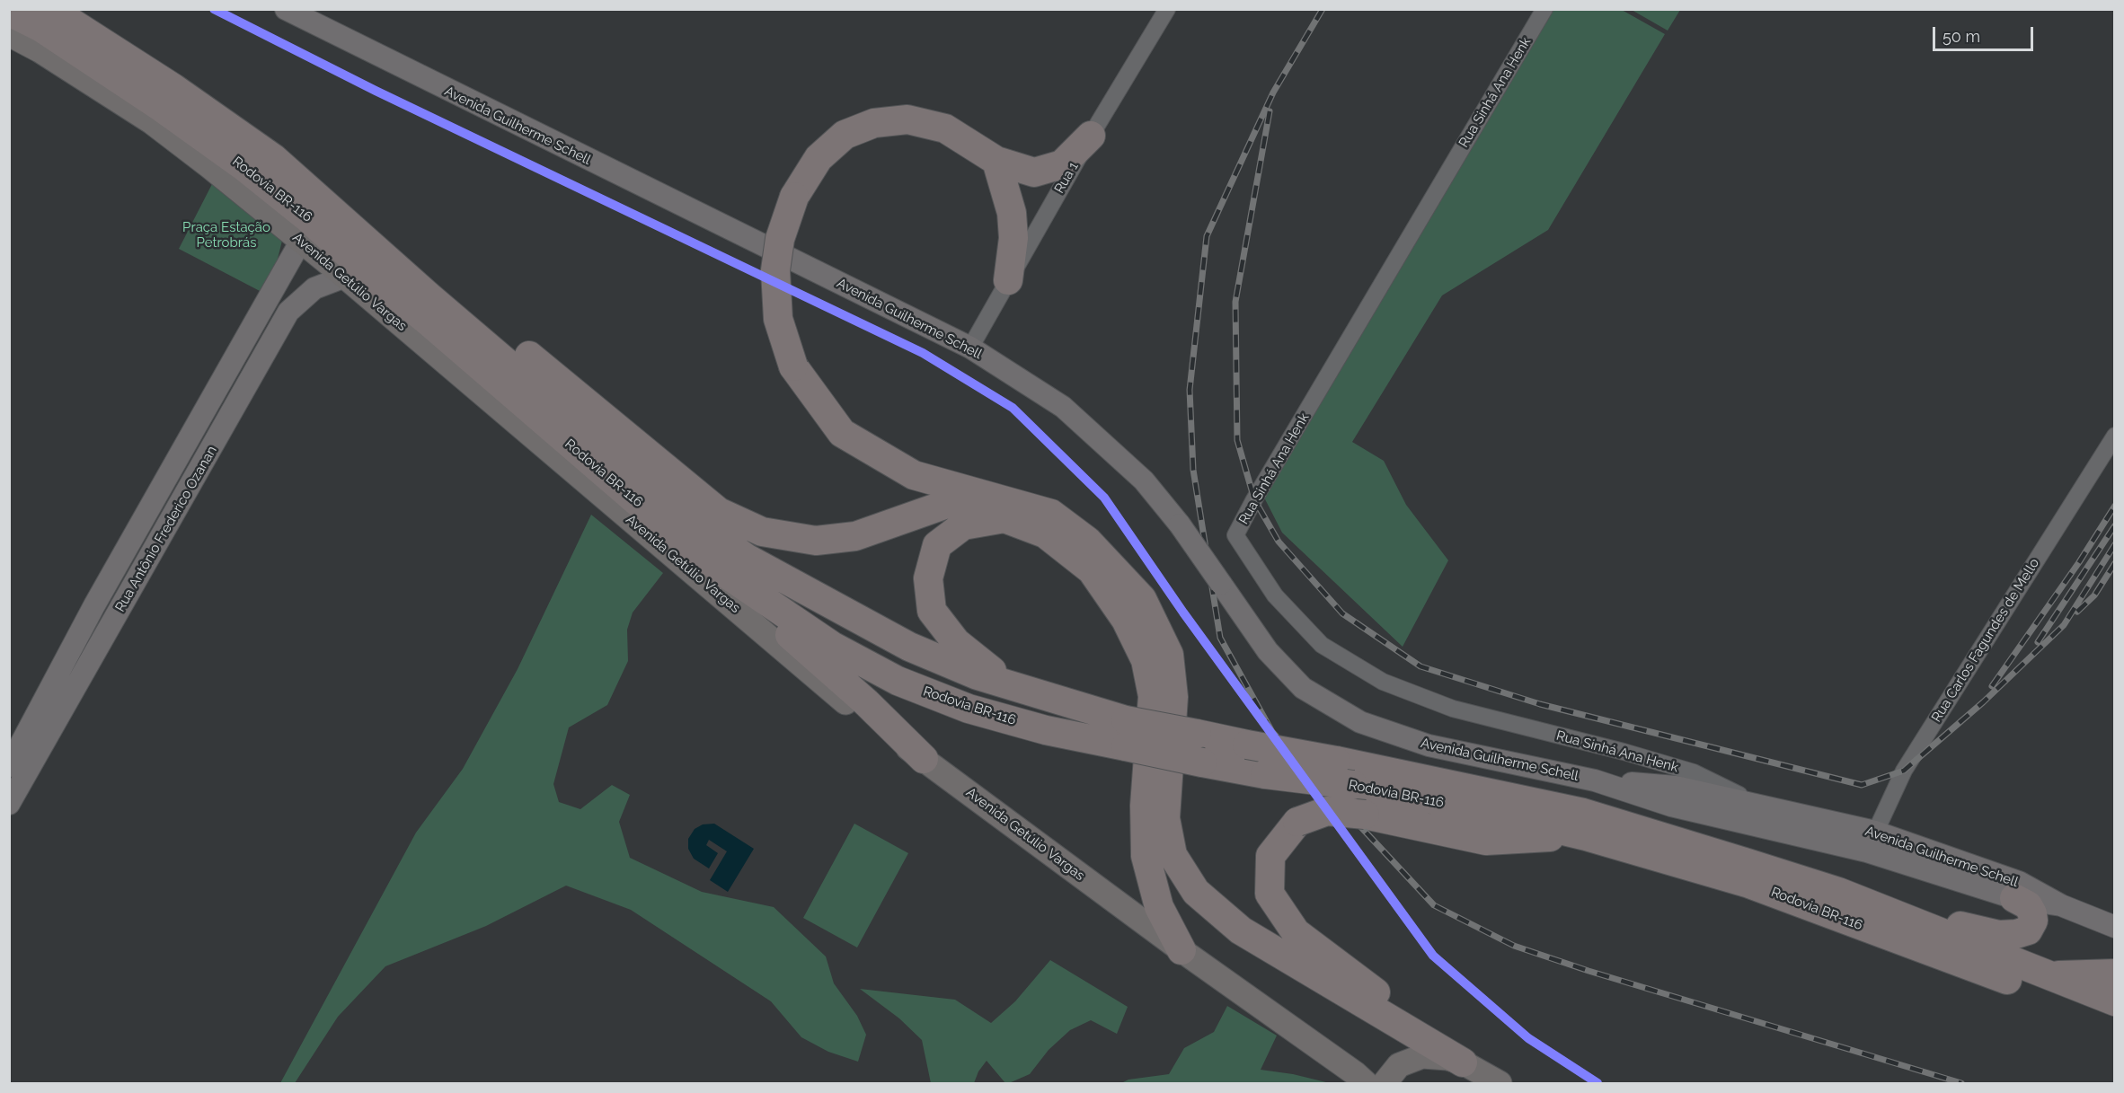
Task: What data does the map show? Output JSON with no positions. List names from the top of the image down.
{
  "streets": {
    "highway": ["Rodovia BR-116"],
    "main road": ["Avenida Guilherme Schell", "Avenida Getúlio Vargas", "Rua Antônio Frederico Ozanan"],
    "street": ["Rua Sinhá Ana Henk", "Rua 1", "Rua Carlos Fagundes de Mello"]
  },
  "crossings": [
    ["Rua Sinhá Ana Henk", "Avenida Guilherme Schell"],
    ["Avenida Guilherme Schell", "Rua 1"],
    ["Avenida Guilherme Schell", "Rua Carlos Fagundes de Mello"],
    ["Avenida Getúlio Vargas", "Rua Antônio Frederico Ozanan"]
  ],
  "parks": ["Praça Estação Petrobrás"],
  "scale_bar": "50 m"
}
